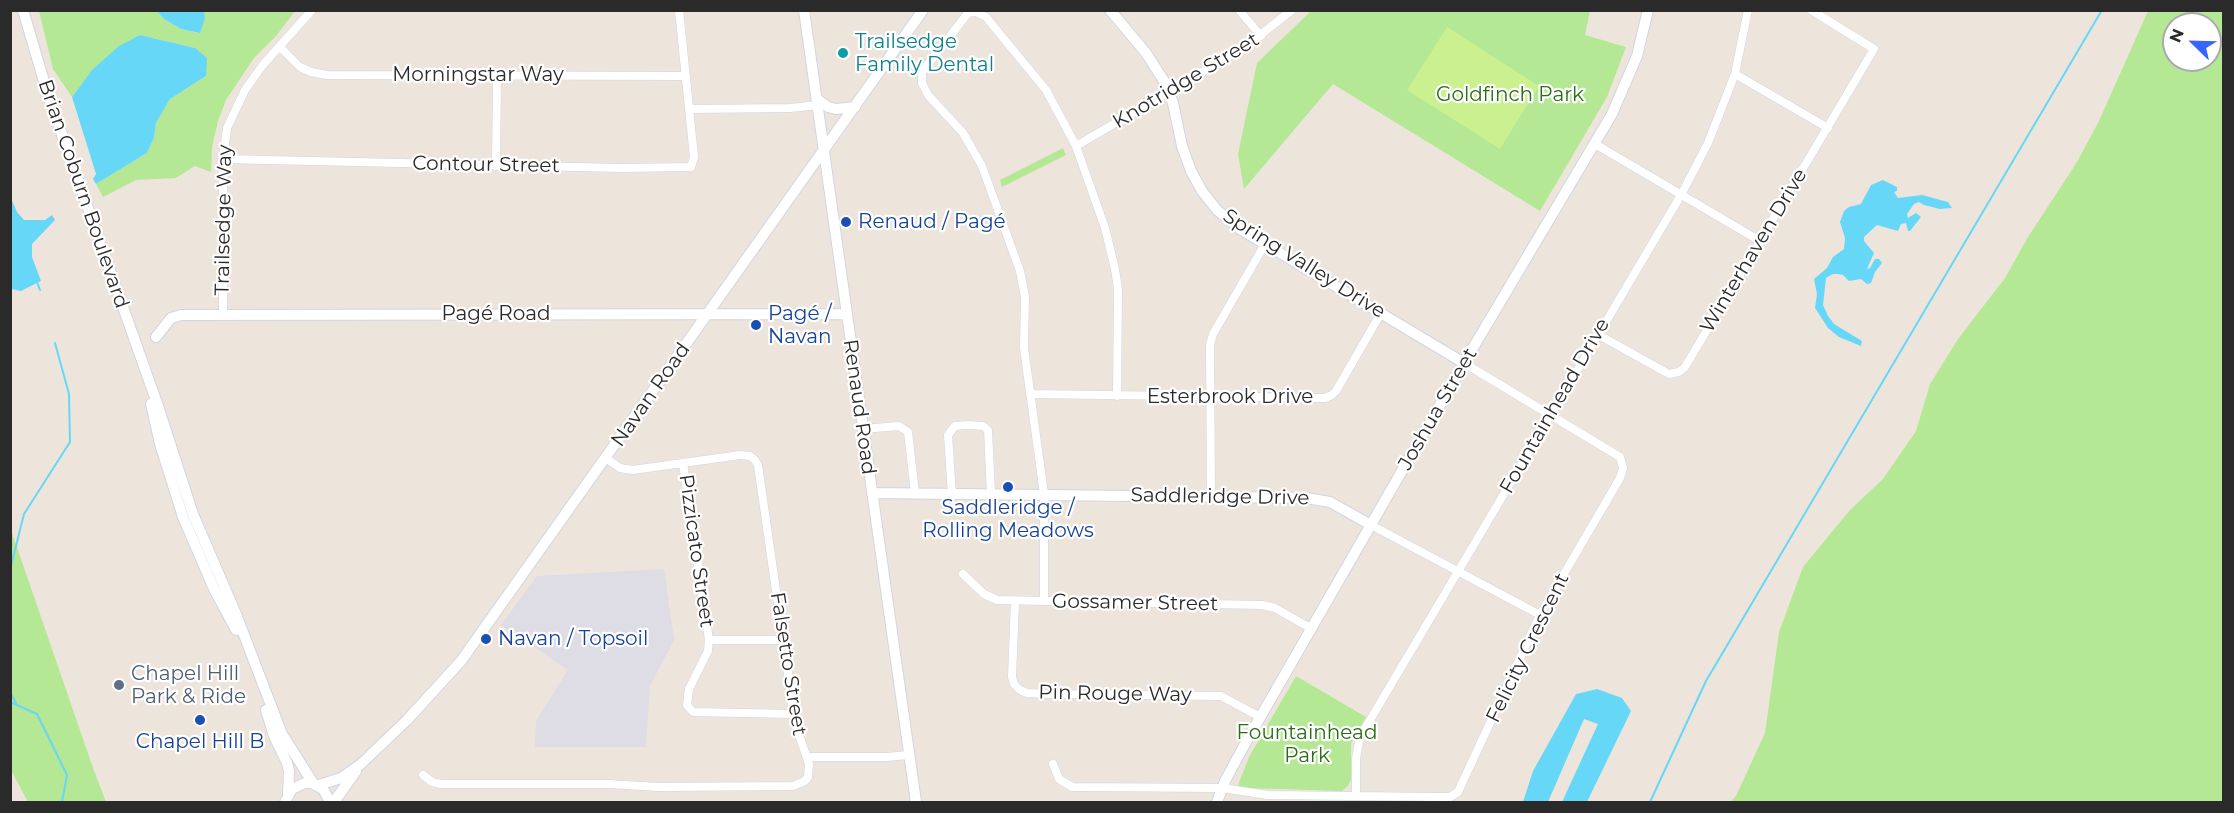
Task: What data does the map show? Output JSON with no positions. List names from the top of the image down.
{
  "streets": {
    "street": [
      "Morningstar Way",
      "Knotridge Street",
      "Contour Street",
      "Brian Coburn Boulevard",
      "Trailsedge Way",
      "Winterhaven Drive",
      "Spring Valley Drive",
      "Pagé Road",
      "Navan Road",
      "Esterbrook Drive",
      "Fountainhead Drive",
      "Renaud Road",
      "Joshua Street",
      "Saddleridge Drive",
      "Pizzicato Street",
      "Gossamer Street",
      "Felicity Crescent",
      "Falsetto Street",
      "Pin Rouge Way"
    ]
  },
  "crossings": [
    ["Morningstar Way", "Trailsedge Way"],
    ["Knotridge Street", "Spring Valley Drive"],
    ["Contour Street", "Trailsedge Way"],
    ["Brian Coburn Boulevard", "Navan Road"],
    ["Trailsedge Way", "Pagé Road"],
    ["Winterhaven Drive", "Fountainhead Drive"],
    ["Spring Valley Drive", "Esterbrook Drive"],
    ["Spring Valley Drive", "Joshua Street"],
    ["Spring Valley Drive", "Felicity Crescent"],
    ["Pagé Road", "Navan Road"],
    ["Pagé Road", "Renaud Road"],
    ["Navan Road", "Renaud Road"],
    ["Navan Road", "Falsetto Street"],
    ["Fountainhead Drive", "Saddleridge Drive"],
    ["Fountainhead Drive", "Felicity Crescent"],
    ["Renaud Road", "Saddleridge Drive"],
    ["Joshua Street", "Saddleridge Drive"],
    ["Joshua Street", "Gossamer Street"],
    ["Joshua Street", "Felicity Crescent"],
    ["Joshua Street", "Pin Rouge Way"],
    ["Saddleridge Drive", "Felicity Crescent"],
    ["Pizzicato Street", "Falsetto Street"],
    ["Gossamer Street", "Pin Rouge Way"]
  ],
  "parks": ["Goldfinch Park", "Fountainhead Park"],
  "places": [
    "Trailsedge Family Dental",
    "Renaud / Pagé",
    "Pagé / Navan",
    "Saddleridge / Rolling Meadows",
    "Navan / Topsoil",
    "Chapel Hill Park & Ride",
    "Chapel Hill B"
  ],
  "north": "top left"
}
